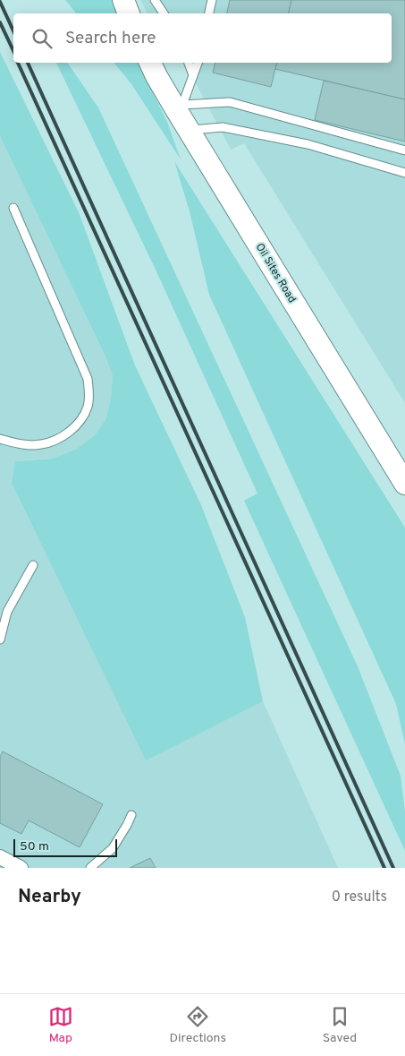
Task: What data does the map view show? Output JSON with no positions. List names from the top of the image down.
{
  "streets": {
    "street": ["Oil Sites Road"]
  },
  "scale_bar": "50 m",
  "page": {
    "search": "Search here",
    "scale": "50 m",
    "heading": ["Nearby", "0 results"],
    "nav": ["Map", "Directions", "Saved"]
  }
}
